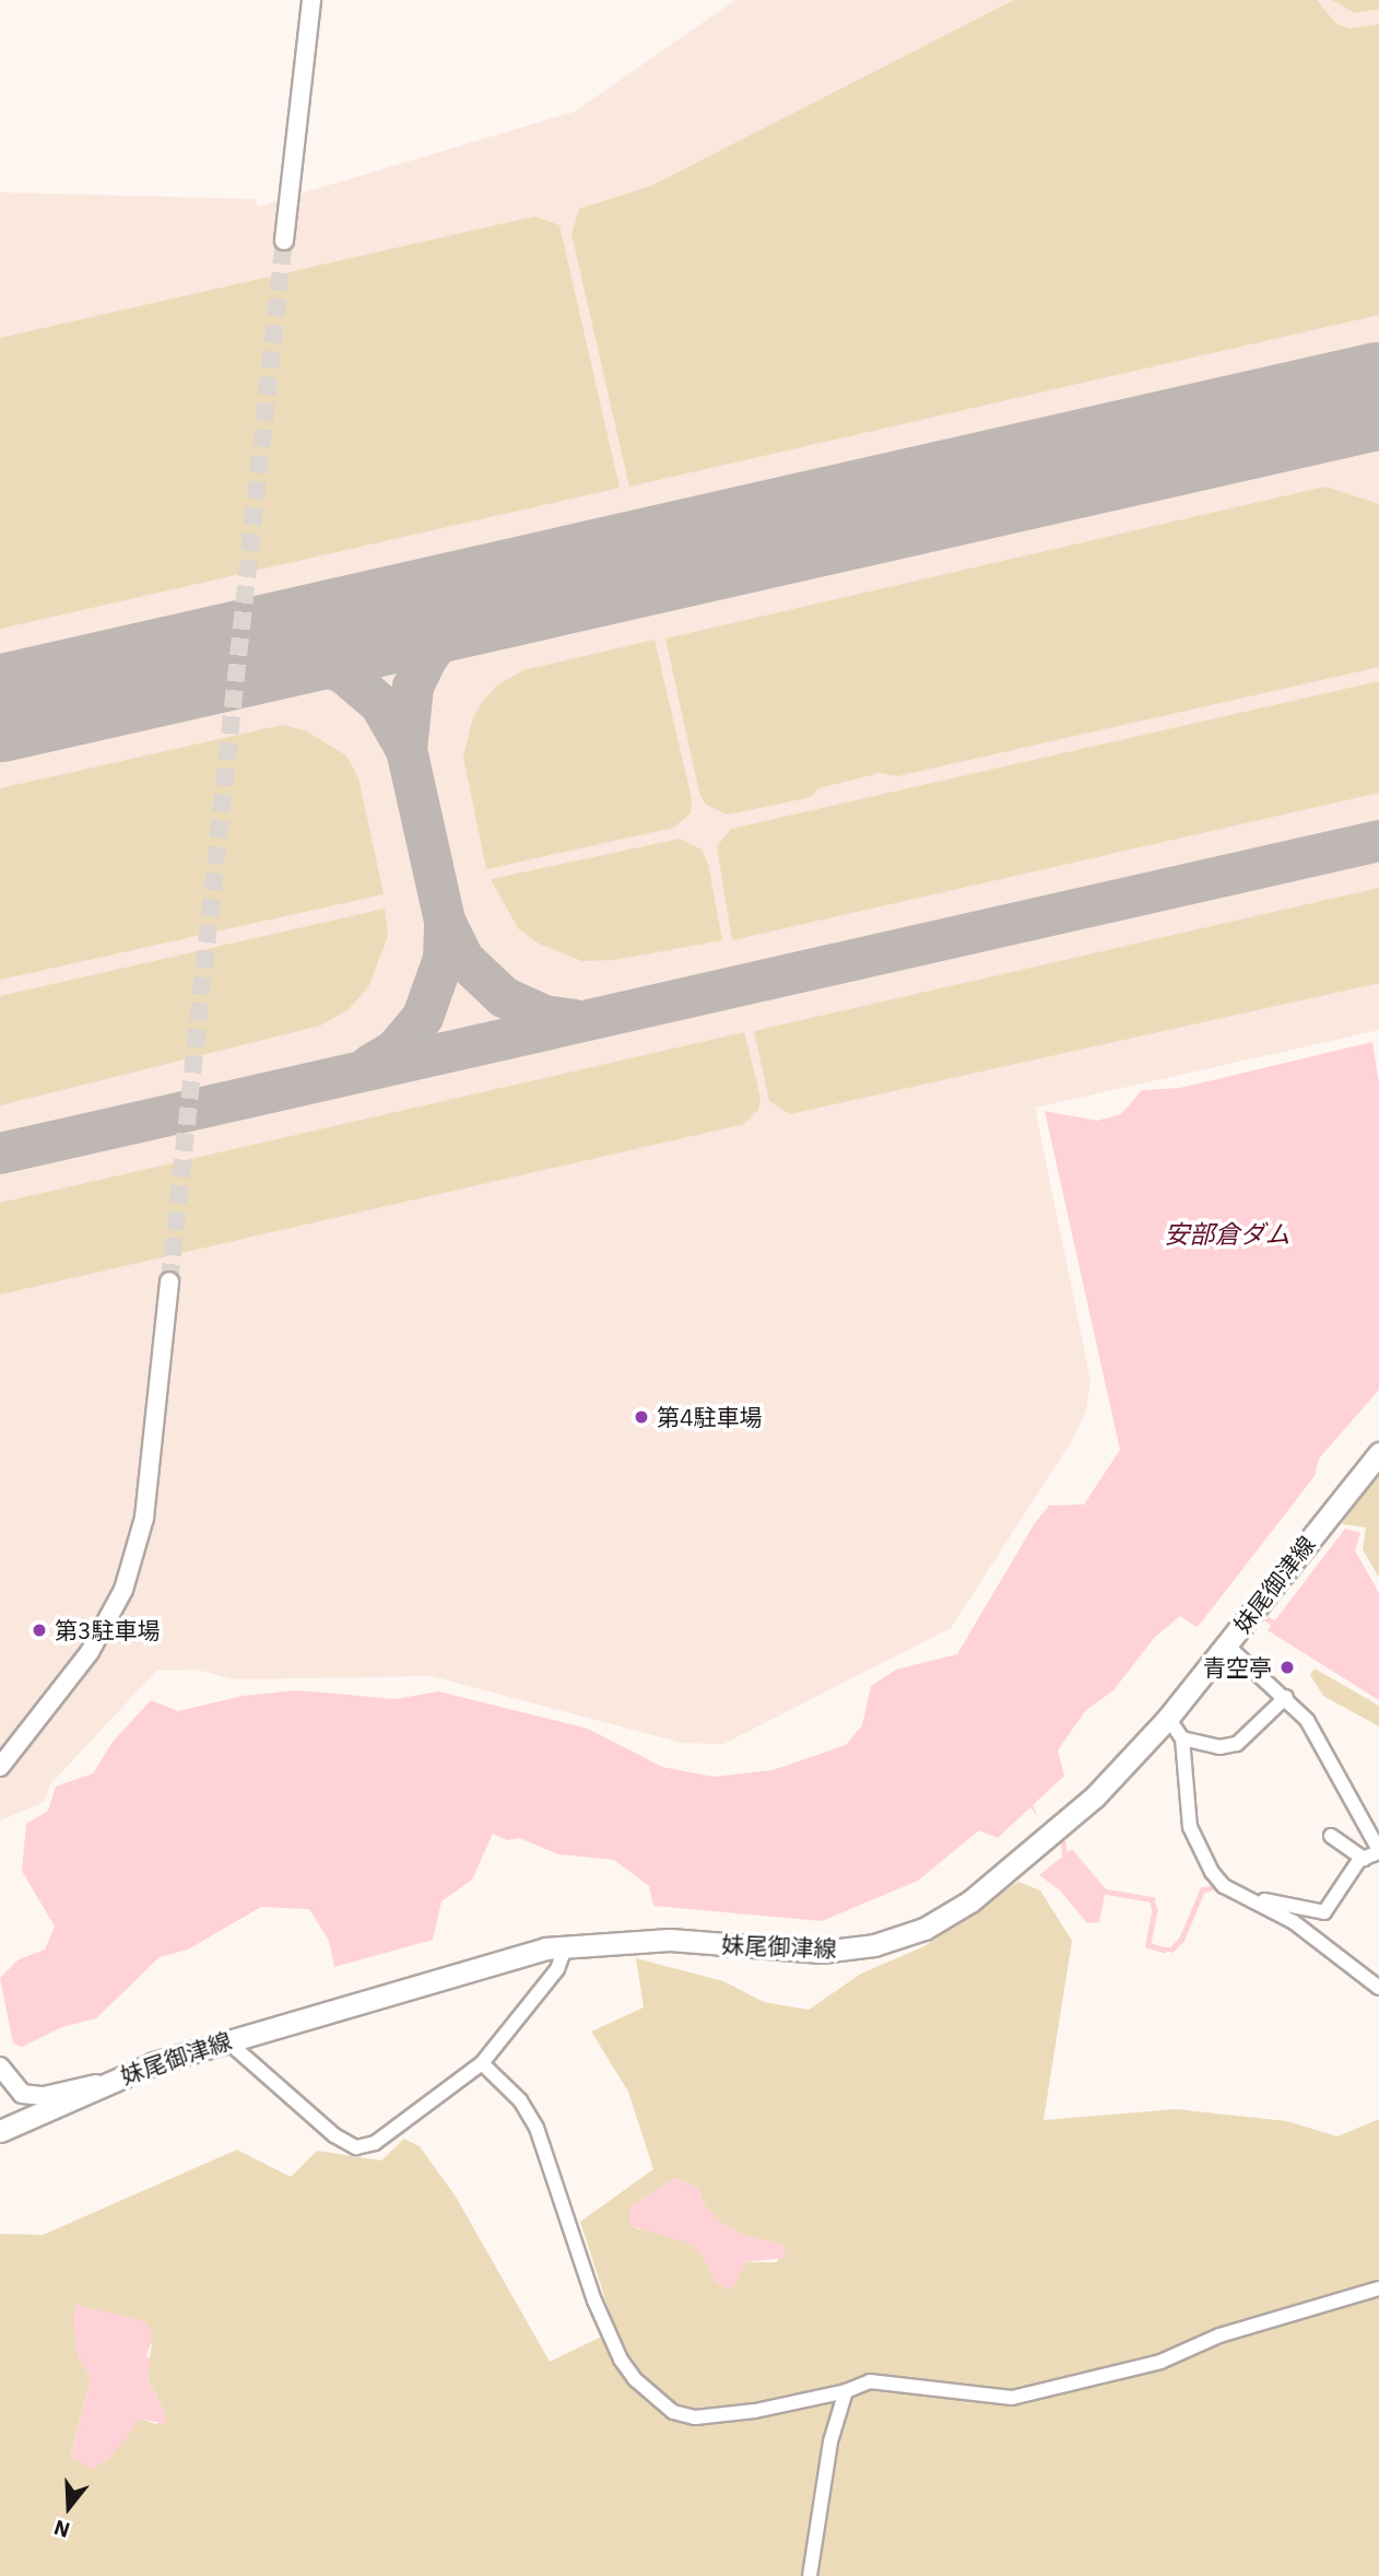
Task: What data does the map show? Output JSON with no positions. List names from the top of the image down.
{
  "streets": {
    "main road": ["妹尾御津線"]
  },
  "water": ["安部倉ダム"],
  "places": ["第4駐車場", "第3駐車場", "青空亭"],
  "north": "bottom"
}
